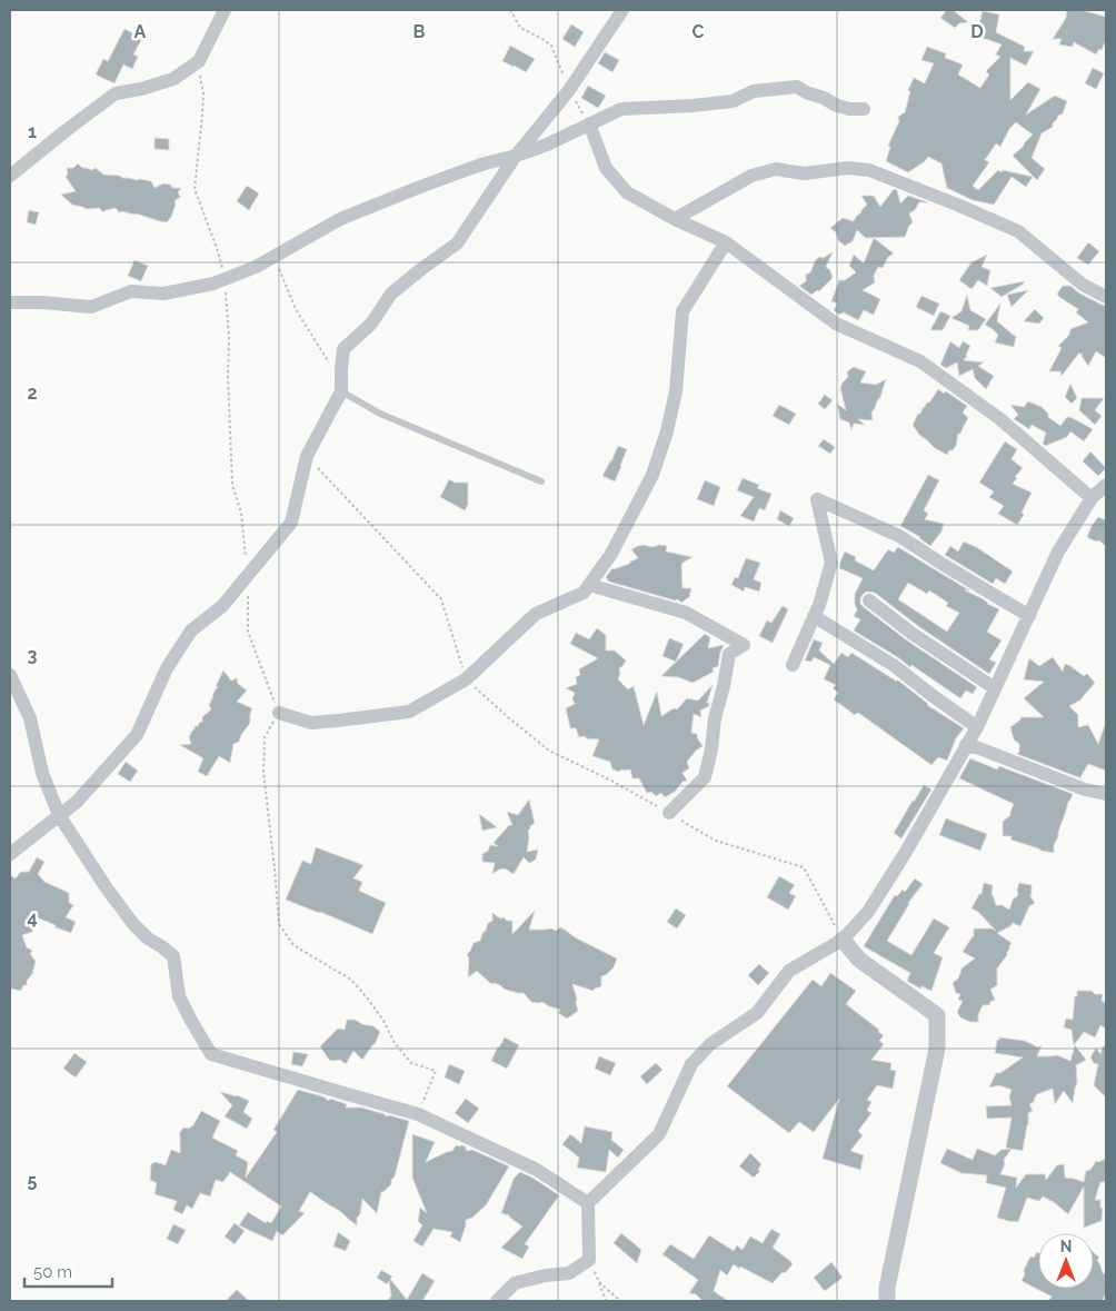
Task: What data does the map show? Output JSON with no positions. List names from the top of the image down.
{
  "scale_bar": "50 m",
  "north": "top",
  "grid": {
    "columns": [
      "A",
      "B",
      "C",
      "D"
    ],
    "rows": [
      "1",
      "2",
      "3",
      "4",
      "5"
    ]
  }
}
